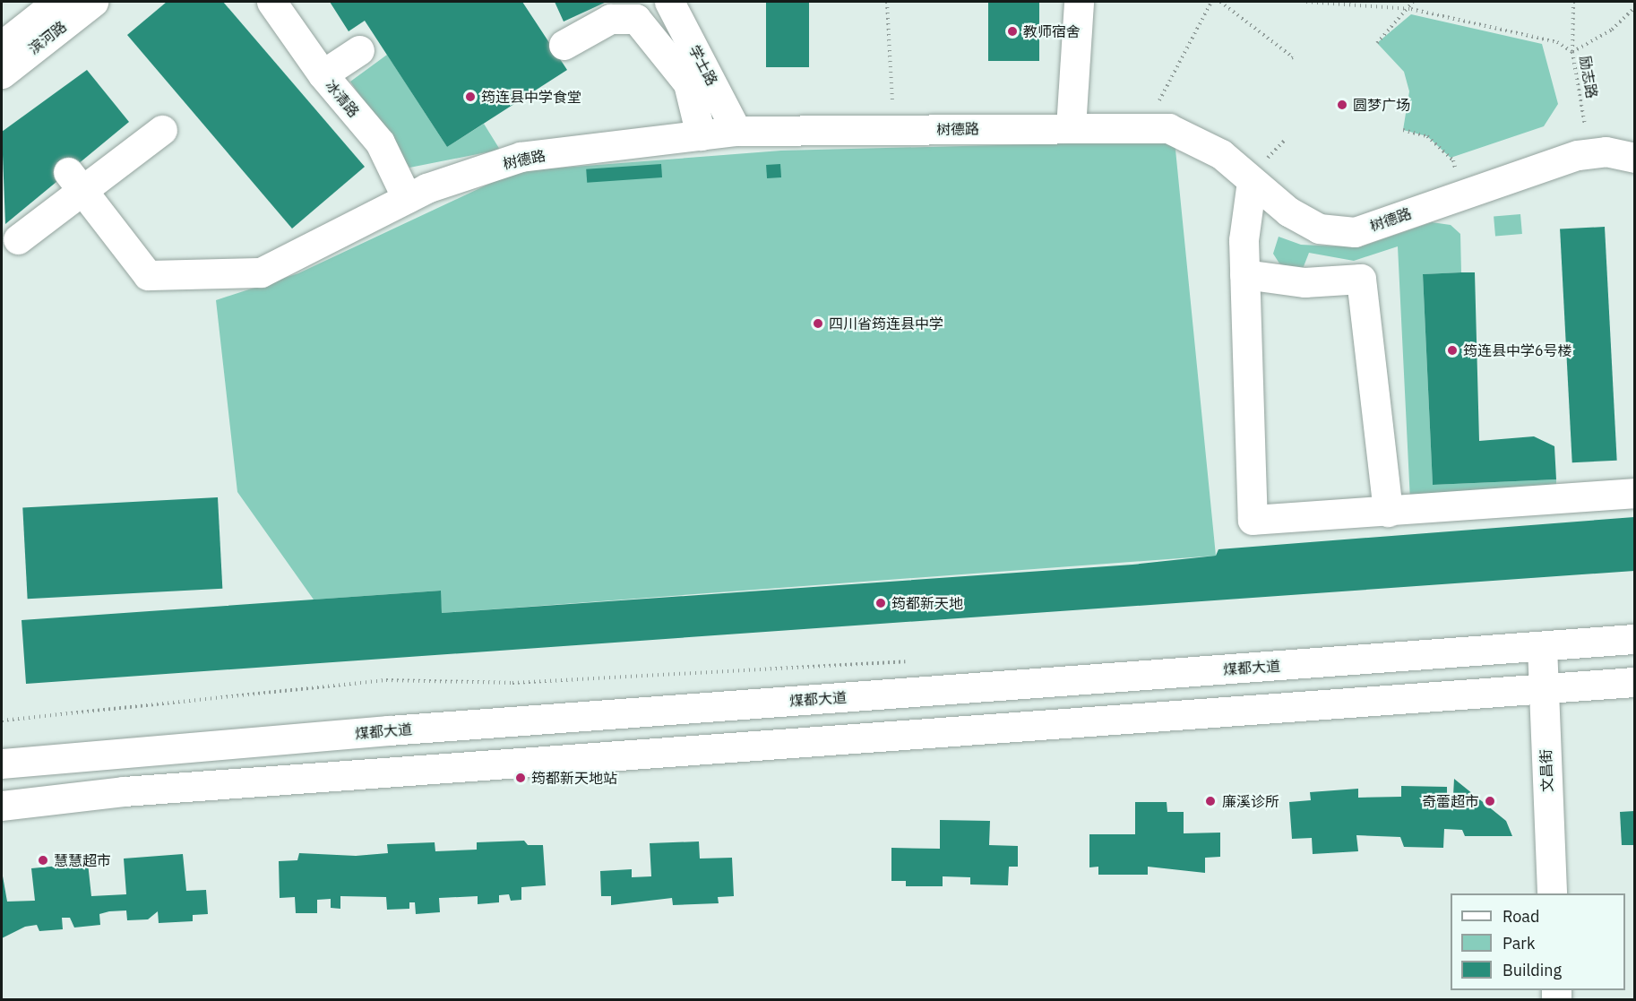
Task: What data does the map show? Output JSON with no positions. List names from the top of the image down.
{
  "streets": {
    "main road": [
      "滨河路",
      "学士路",
      "冰清路",
      "树德路",
      "煤都大道",
      "文昌街"
    ],
    "path": ["励志路"]
  },
  "crossings": [
    ["学士路", "树德路"],
    ["励志路", "树德路"],
    ["冰清路", "树德路"],
    ["煤都大道", "文昌街"]
  ],
  "places": [
    "教师宿舍",
    "筠连县中学食堂",
    "圆梦广场",
    "四川省筠连县中学",
    "筠连县中学6号楼",
    "筠都新天地",
    "筠都新天地站",
    "廉溪诊所",
    "奇蕾超市",
    "慧慧超市"
  ],
  "legend": ["Road", "Park", "Building"]
}
